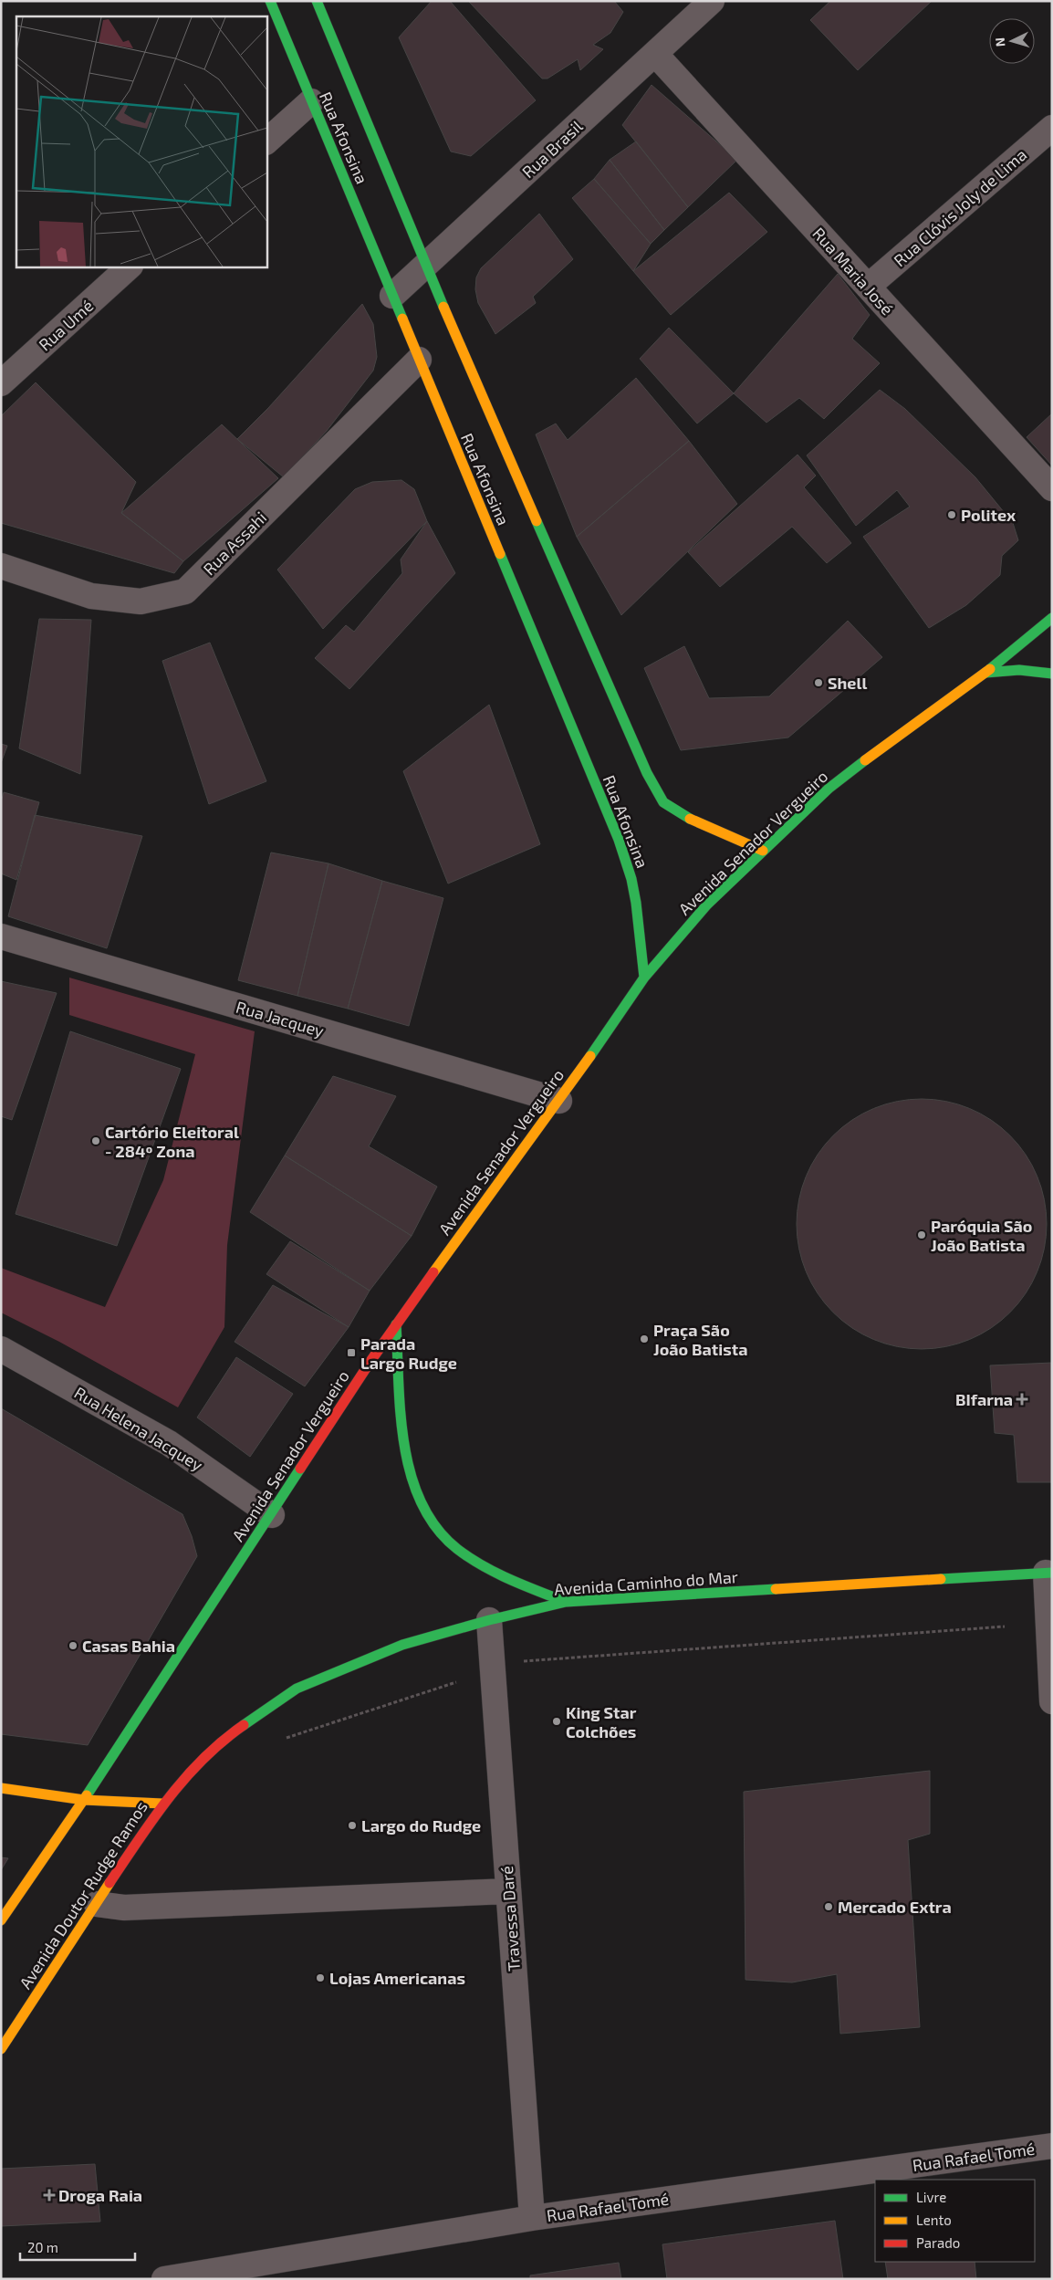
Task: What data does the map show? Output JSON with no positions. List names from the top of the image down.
{
  "streets": {
    "main road": [
      "Rua Afonsina",
      "Avenida Senador Vergueiro",
      "Avenida Caminho do Mar",
      "Avenida Doutor Rudge Ramos"
    ],
    "street": [
      "Rua Brasil",
      "Rua Clóvis Joly de Lima",
      "Rua Maria José",
      "Rua Umé",
      "Rua Assahi",
      "Rua Jacquey",
      "Rua Helena Jacquey",
      "Travessa Daré",
      "Rua Rafael Tomé"
    ]
  },
  "crossings": [
    ["Rua Afonsina", "Rua Brasil"],
    ["Rua Afonsina", "Rua Assahi"],
    ["Rua Afonsina", "Avenida Senador Vergueiro"],
    ["Rua Brasil", "Rua Maria José"],
    ["Rua Clóvis Joly de Lima", "Rua Maria José"],
    ["Avenida Senador Vergueiro", "Rua Jacquey"],
    ["Avenida Senador Vergueiro", "Rua Helena Jacquey"],
    ["Avenida Caminho do Mar", "Avenida Doutor Rudge Ramos"],
    ["Avenida Caminho do Mar", "Travessa Daré"],
    ["Travessa Daré", "Rua Rafael Tomé"]
  ],
  "places": {
    "other": [
      "Politex",
      "Shell",
      "Cartório Eleitoral - 284º Zona",
      "Paróquia São João Batista",
      "Praça São João Batista",
      "Casas Bahia",
      "King Star Colchões",
      "Largo do Rudge",
      "Mercado Extra",
      "Lojas Americanas"
    ],
    "transit": ["Parada Largo Rudge"],
    "health": ["BIfarna", "Droga Raia"]
  },
  "legend": ["Livre", "Lento", "Parado"],
  "scale_bar": "20 m",
  "north": "left"
}
